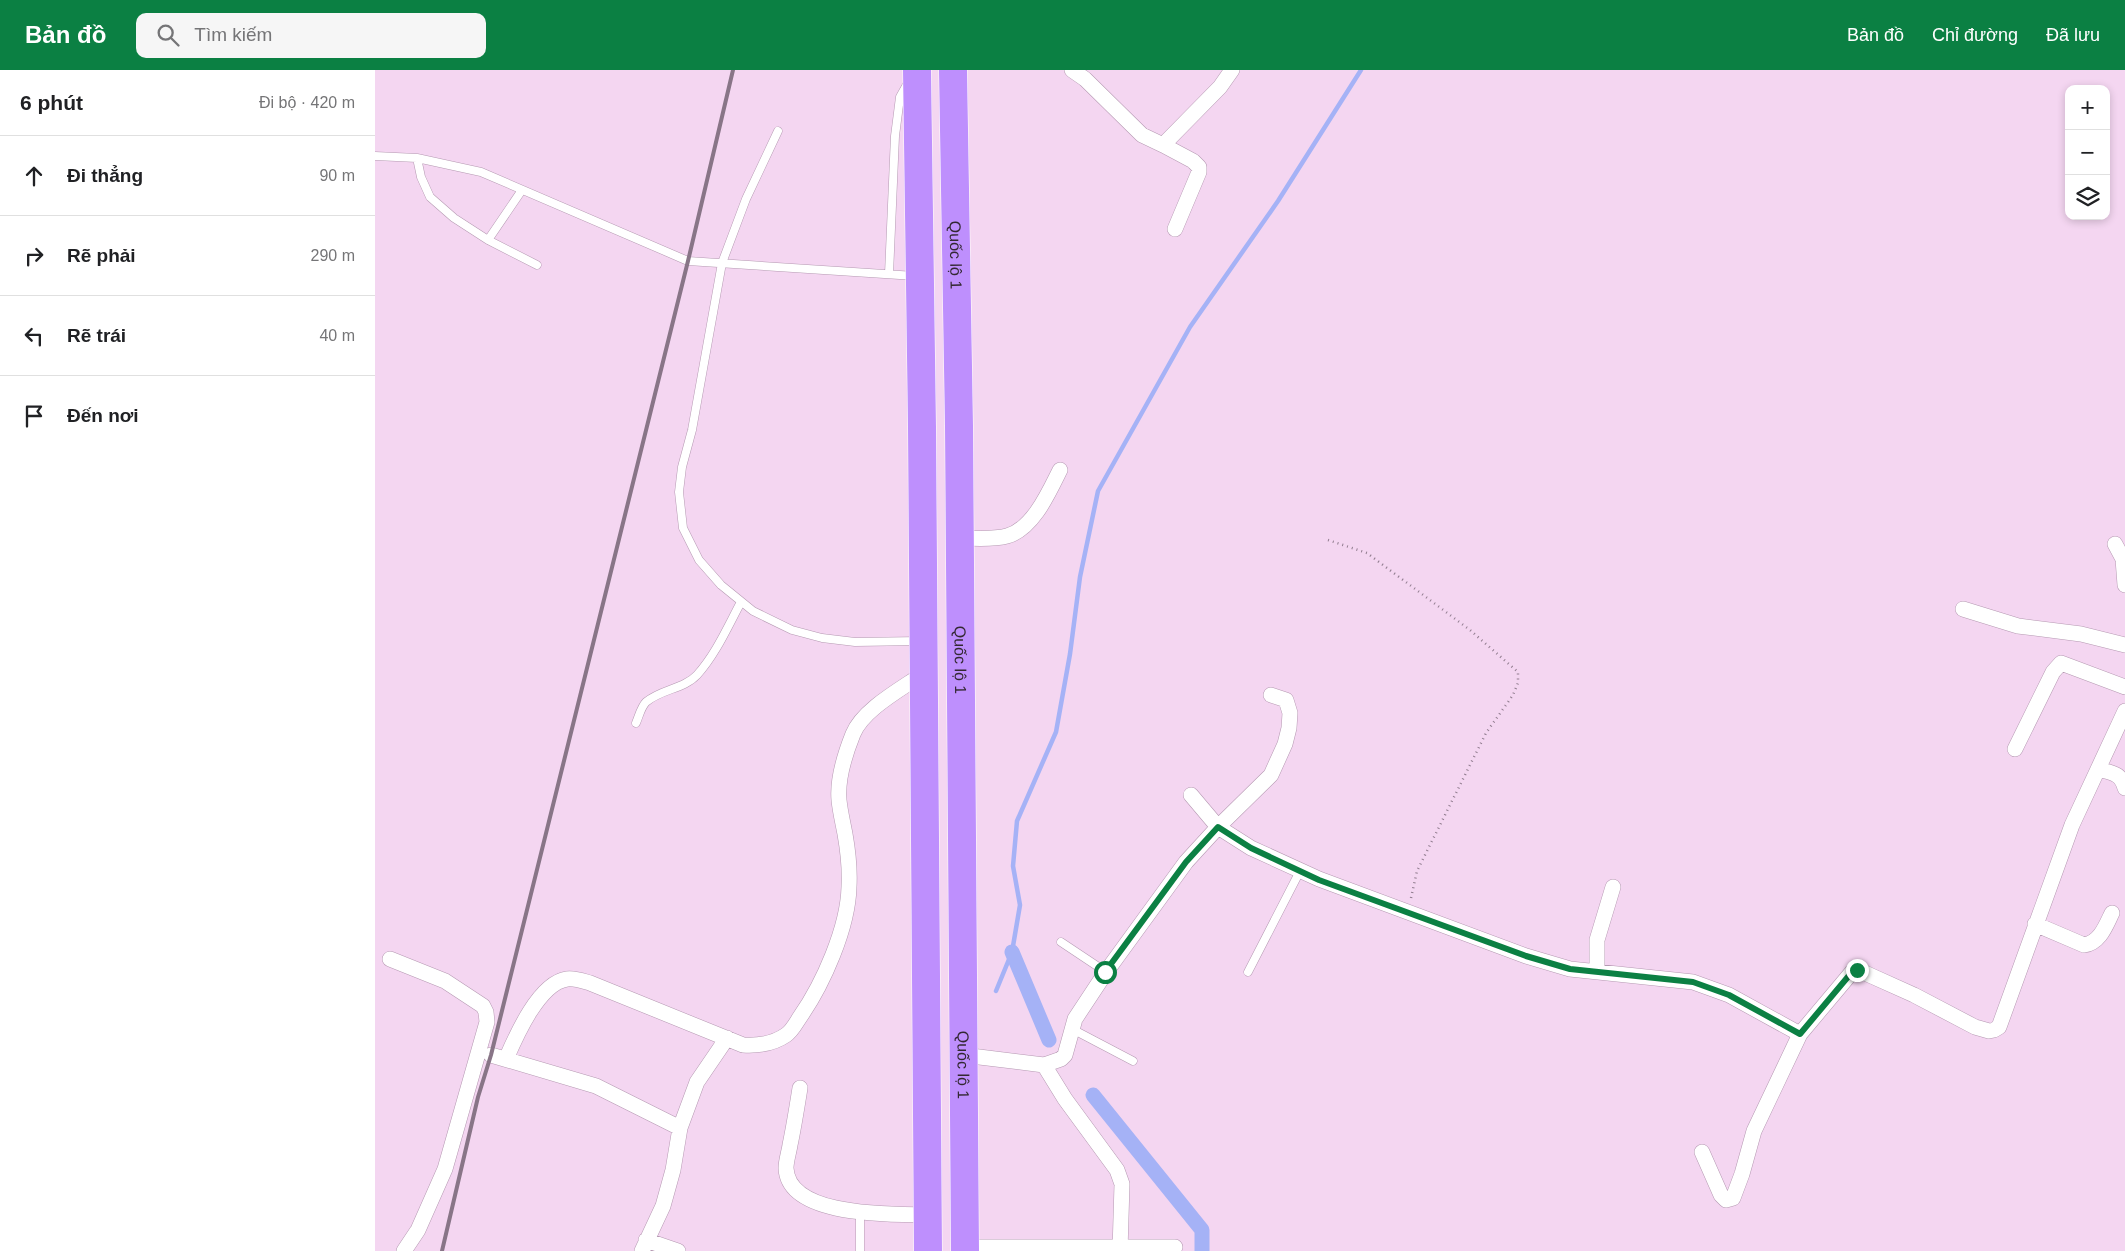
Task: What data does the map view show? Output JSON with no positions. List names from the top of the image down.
{
  "streets": {
    "highway": ["Quốc lộ 1"]
  },
  "page": {
    "header": "Bản đồ",
    "search": "Tìm kiếm",
    "nav": ["Bản đồ", "Chỉ đường", "Đã lưu"],
    "heading": ["6 phút", "Đi bộ · 420 m"],
    "map_buttons": ["+", "−"],
    "list": [
      ["Đi thẳng", "90 m"],
      ["Rẽ phải", "290 m"],
      ["Rẽ trái", "40 m"],
      "Đến nơi"
    ]
  }
}
